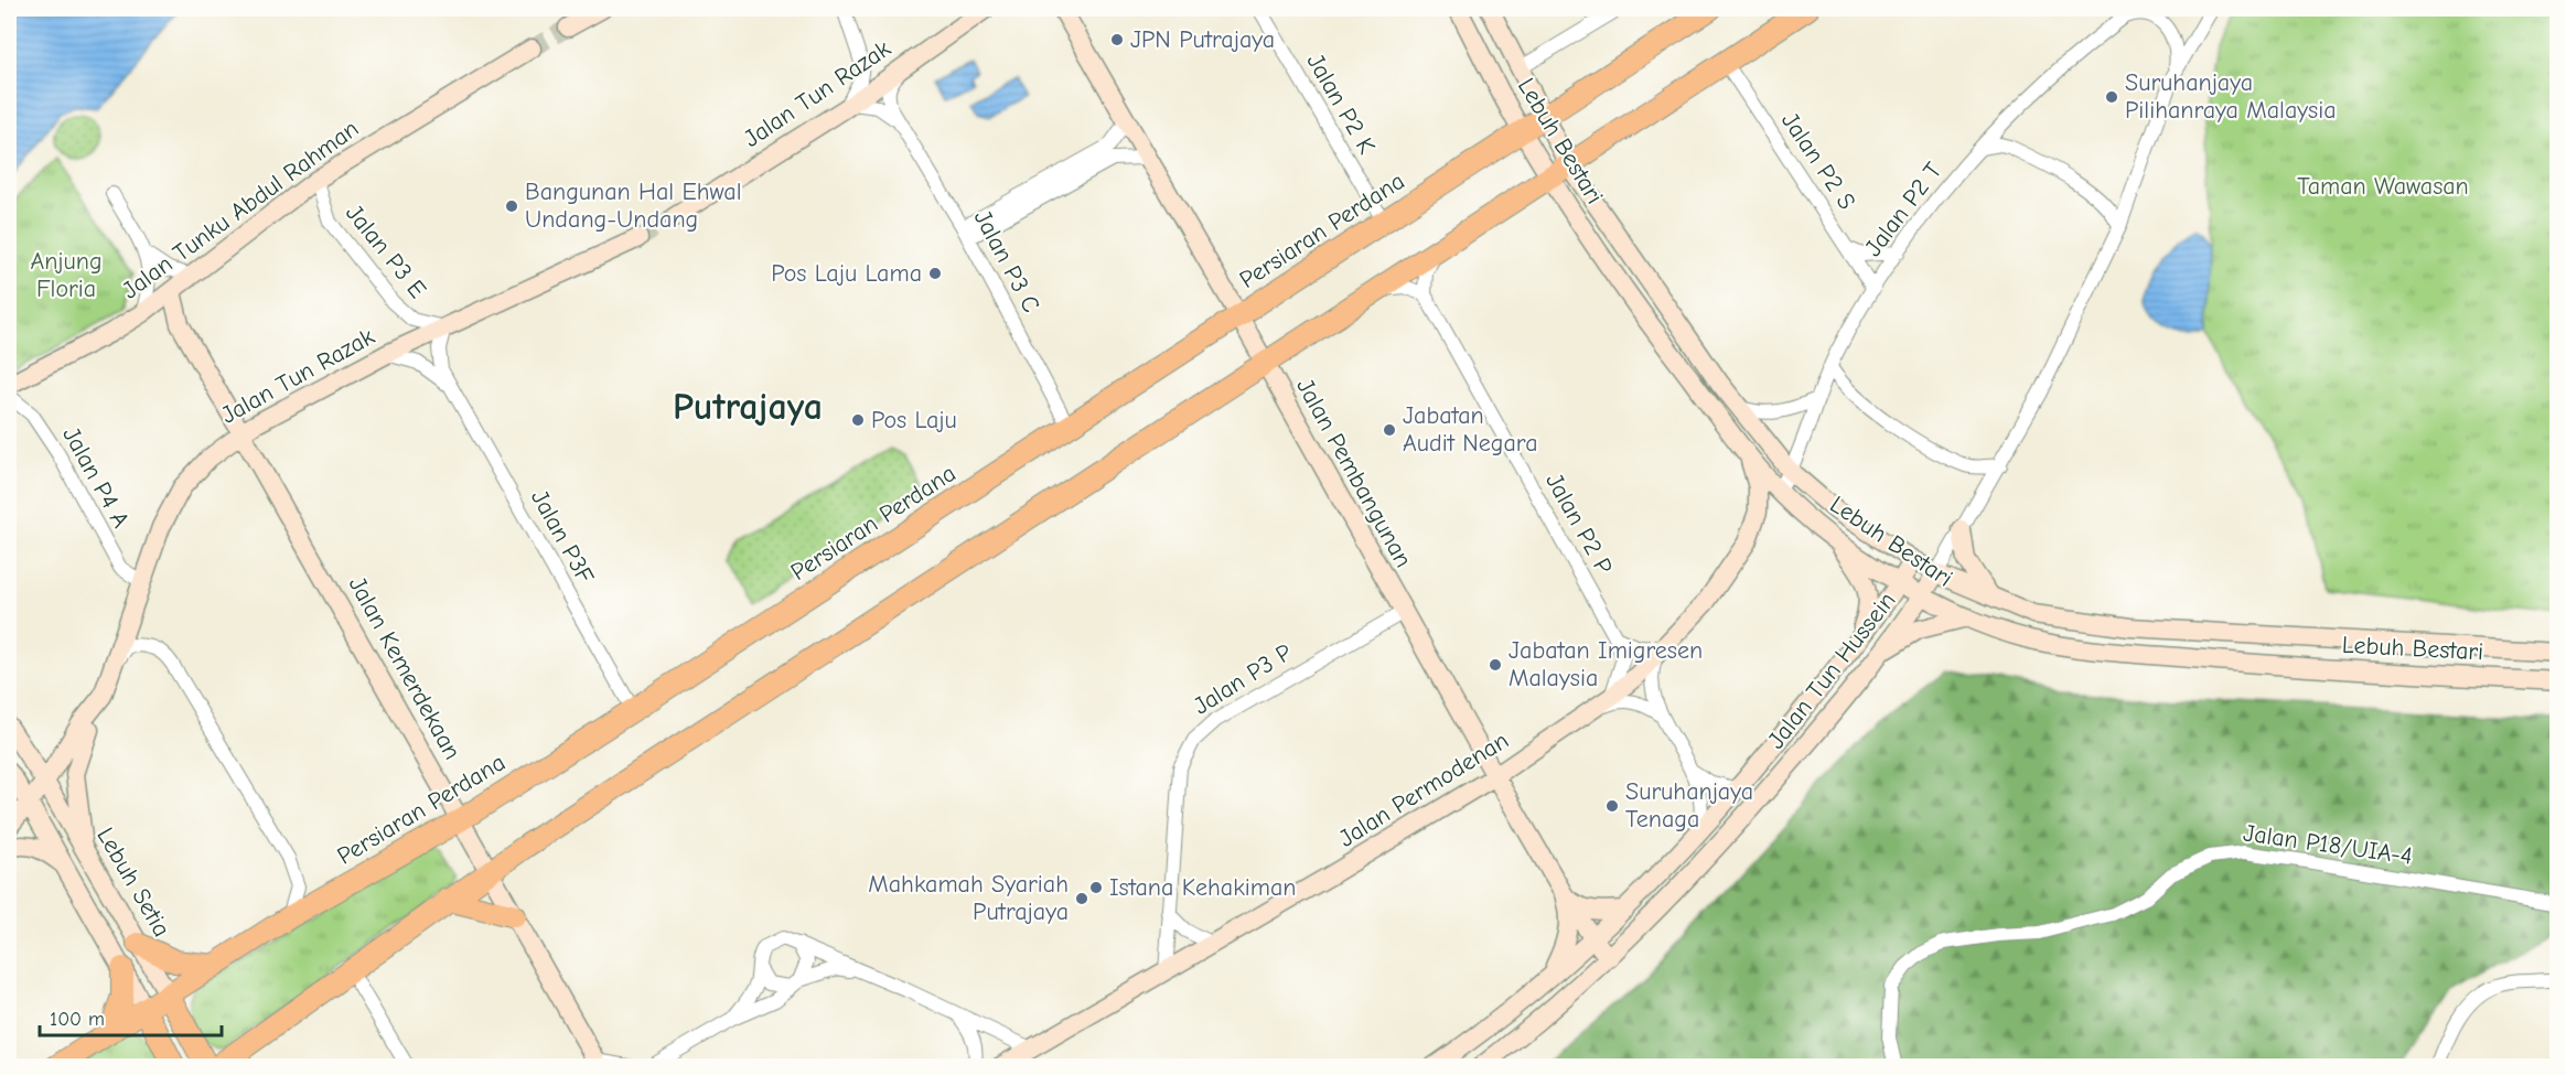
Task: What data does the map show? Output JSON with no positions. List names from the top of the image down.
{
  "streets": {
    "main road": ["Persiaran Perdana", "Lebuh Setia"],
    "street": [
      "Jalan Tun Razak",
      "Jalan P2 K",
      "Lebuh Bestari",
      "Jalan P2 S",
      "Jalan Tunku Abdul Rahman",
      "Jalan P2 T",
      "Jalan P3 E",
      "Jalan P3 C",
      "Jalan Pembangunan",
      "Jalan P4 A",
      "Jalan P2 P",
      "Jalan P3F",
      "Jalan Kemerdekaan",
      "Jalan Tun Hussein",
      "Jalan P3 P",
      "Jalan Permodenan",
      "Jalan P18/UIA-4"
    ]
  },
  "crossings": [
    ["Jalan Tun Razak", "Jalan P3 E"],
    ["Jalan Tun Razak", "Jalan P3 C"],
    ["Jalan Tun Razak", "Jalan P4 A"],
    ["Jalan Tun Razak", "Jalan P3F"],
    ["Jalan Tun Razak", "Jalan Kemerdekaan"],
    ["Jalan Tun Razak", "Lebuh Setia"],
    ["Jalan P2 K", "Persiaran Perdana"],
    ["Lebuh Bestari", "Jalan P2 T"],
    ["Lebuh Bestari", "Persiaran Perdana"],
    ["Lebuh Bestari", "Jalan Tun Hussein"],
    ["Lebuh Bestari", "Jalan Permodenan"],
    ["Jalan P2 S", "Jalan P2 T"],
    ["Jalan Tunku Abdul Rahman", "Jalan P3 E"],
    ["Jalan Tunku Abdul Rahman", "Jalan Kemerdekaan"],
    ["Persiaran Perdana", "Jalan P3 C"],
    ["Persiaran Perdana", "Jalan Pembangunan"],
    ["Persiaran Perdana", "Jalan P3F"],
    ["Persiaran Perdana", "Jalan Kemerdekaan"],
    ["Persiaran Perdana", "Lebuh Setia"],
    ["Jalan P3 E", "Jalan P3F"],
    ["Jalan Pembangunan", "Jalan P2 P"],
    ["Jalan Pembangunan", "Jalan Tun Hussein"],
    ["Jalan Pembangunan", "Jalan P3 P"],
    ["Jalan Pembangunan", "Jalan Permodenan"],
    ["Jalan P2 P", "Jalan Tun Hussein"],
    ["Jalan P2 P", "Jalan Permodenan"],
    ["Jalan Tun Hussein", "Jalan Permodenan"],
    ["Jalan P3 P", "Jalan Permodenan"]
  ],
  "districts": ["Putrajaya"],
  "parks": ["Taman Wawasan", "Anjung Floria"],
  "places": [
    "JPN Putrajaya",
    "Suruhanjaya Pilihanraya Malaysia",
    "Bangunan Hal Ehwal Undang-Undang",
    "Pos Laju Lama",
    "Pos Laju",
    "Jabatan Audit Negara",
    "Jabatan Imigresen Malaysia",
    "Suruhanjaya Tenaga",
    "Istana Kehakiman",
    "Mahkamah Syariah Putrajaya"
  ],
  "scale_bar": "100 m"
}
